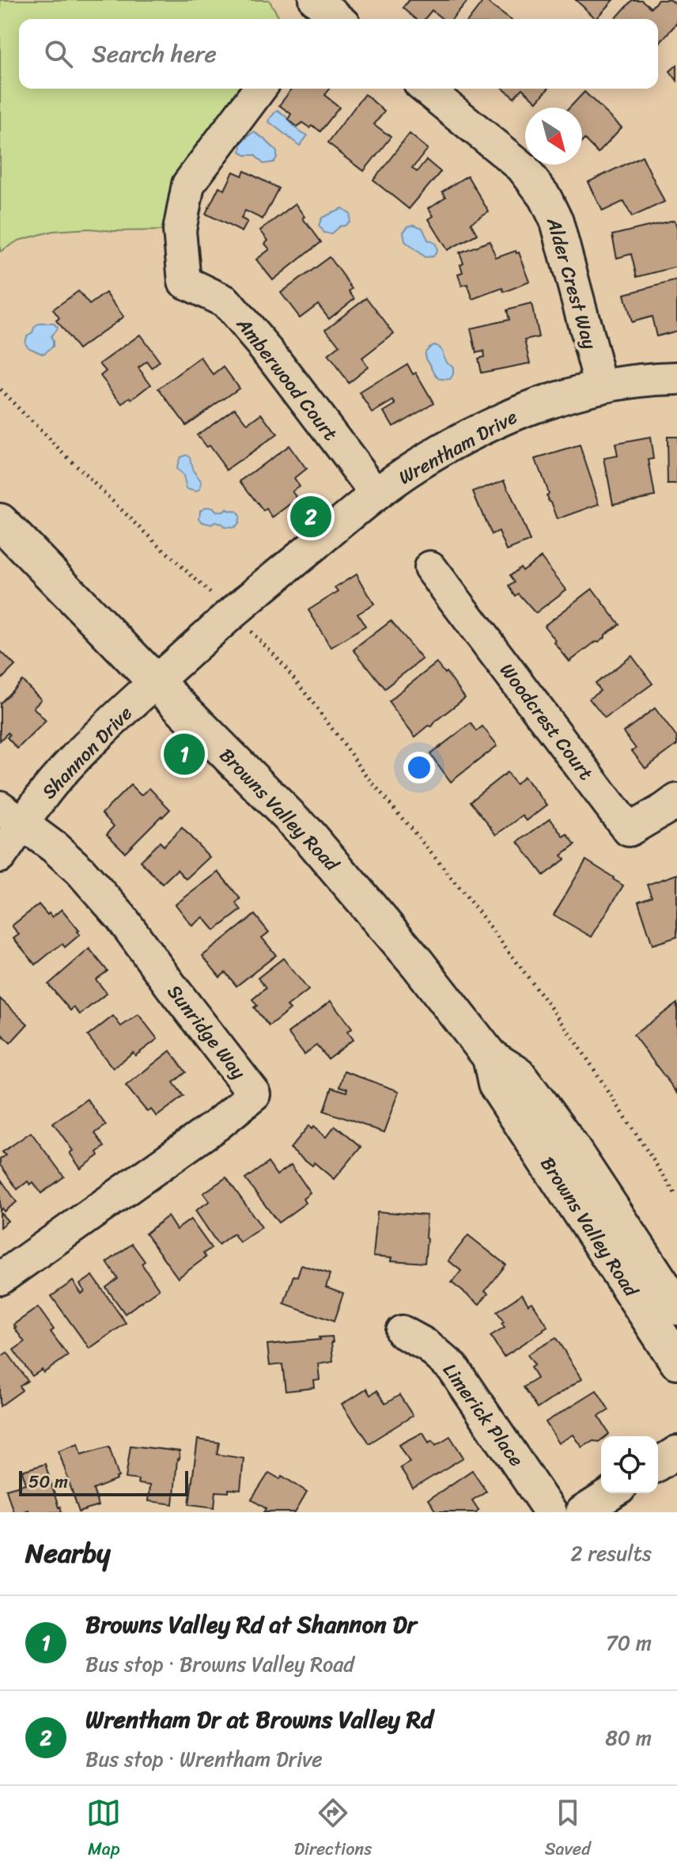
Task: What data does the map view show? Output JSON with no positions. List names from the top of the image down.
{
  "streets": {
    "main road": ["Browns Valley Road"],
    "street": [
      "Alder Crest Way",
      "Amberwood Court",
      "Wrentham Drive",
      "Woodcrest Court",
      "Shannon Drive",
      "Sunridge Way",
      "Limerick Place"
    ]
  },
  "crossings": [
    ["Alder Crest Way", "Wrentham Drive"],
    ["Amberwood Court", "Wrentham Drive"],
    ["Wrentham Drive", "Shannon Drive"],
    ["Wrentham Drive", "Browns Valley Road"],
    ["Shannon Drive", "Browns Valley Road"],
    ["Shannon Drive", "Sunridge Way"]
  ],
  "scale_bar": "50 m",
  "north": "bottom right",
  "page": {
    "search": "Search here",
    "pins": ["2", "1"],
    "scale": "50 m",
    "heading": ["Nearby", "2 results"],
    "list": [
      {
        "mark": "1",
        "name": "Browns Valley Rd at Shannon Dr",
        "note": "Bus stop · Browns Valley Road",
        "value": "70 m"
      },
      {
        "mark": "2",
        "name": "Wrentham Dr at Browns Valley Rd",
        "note": "Bus stop · Wrentham Drive",
        "value": "80 m"
      }
    ],
    "nav": ["Map", "Directions", "Saved"]
  }
}
